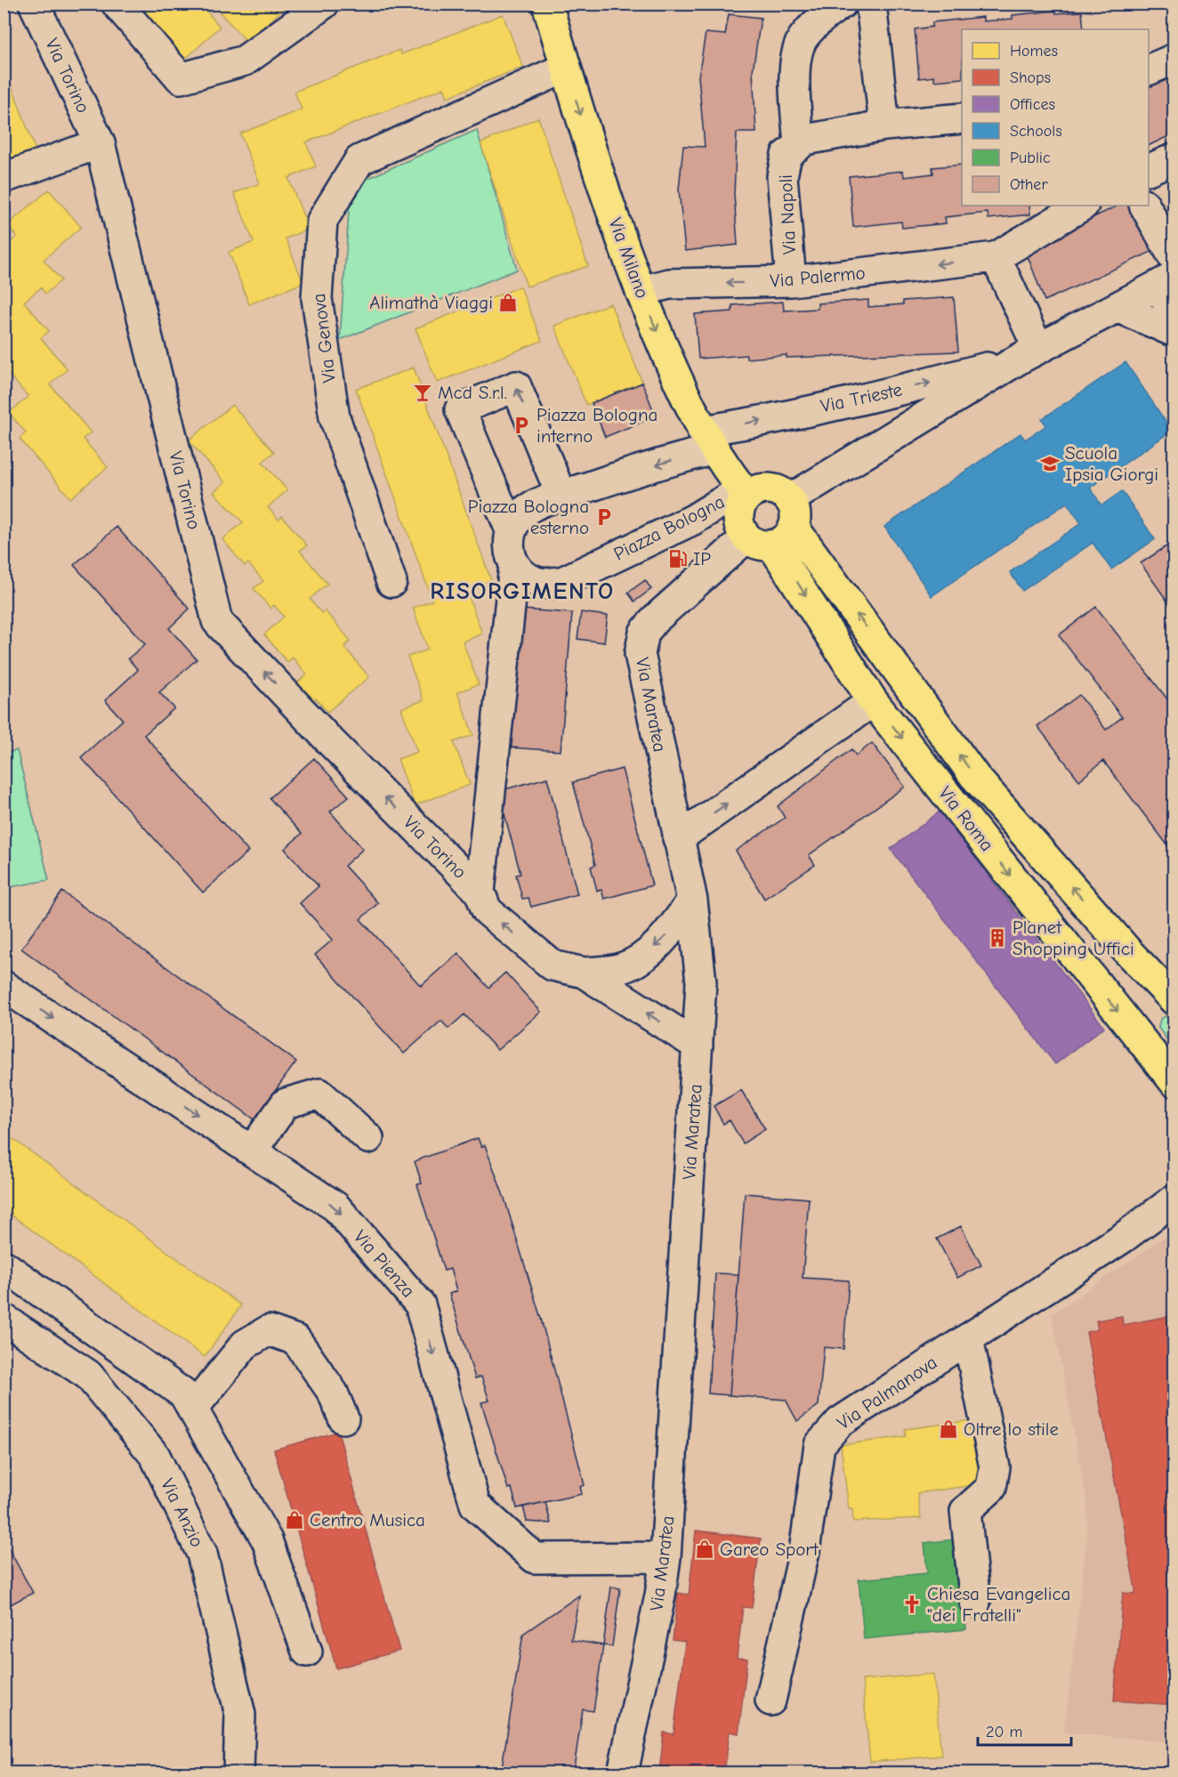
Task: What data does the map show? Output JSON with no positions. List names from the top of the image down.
{
  "streets": {
    "main road": ["Via Milano", "Via Roma"],
    "street": [
      "Via Torino",
      "Via Napoli",
      "Via Palermo",
      "Via Genova",
      "Via Trieste",
      "Piazza Bologna",
      "Via Maratea",
      "Via Pienza",
      "Via Palmanova",
      "Via Anzio"
    ]
  },
  "crossings": [
    ["Via Torino", "Piazza Bologna"],
    ["Via Torino", "Via Maratea"],
    ["Via Napoli", "Via Palermo"],
    ["Via Milano", "Via Palermo"],
    ["Via Milano", "Via Genova"],
    ["Via Milano", "Via Trieste"],
    ["Via Milano", "Piazza Bologna"],
    ["Via Milano", "Via Maratea"],
    ["Via Milano", "Via Roma"],
    ["Via Trieste", "Piazza Bologna"],
    ["Via Trieste", "Via Maratea"],
    ["Via Trieste", "Via Roma"],
    ["Piazza Bologna", "Via Maratea"],
    ["Piazza Bologna", "Via Roma"],
    ["Via Maratea", "Via Roma"],
    ["Via Maratea", "Via Pienza"]
  ],
  "one_way": ["Via Torino", "Via Milano"],
  "districts": ["RISORGIMENTO"],
  "places": {
    "shop": [
      "Alimathà Viaggi",
      "Oltre lo stile",
      "Centro Musica",
      "Gareo Sport"
    ],
    "bar": ["Mcd S.r.l."],
    "parking": ["Piazza Bologna interno", "Piazza Bologna esterno"],
    "school or university": ["Scuola Ipsia Giorgi"],
    "fuel station": ["IP"],
    "building": ["Planet Shopping Uffici"],
    "church": ["Chiesa Evangelica \"dei Fratelli\""]
  },
  "legend": [
    "Homes",
    "Shops",
    "Offices",
    "Schools",
    "Public",
    "Other"
  ],
  "scale_bar": "20 m"
}
